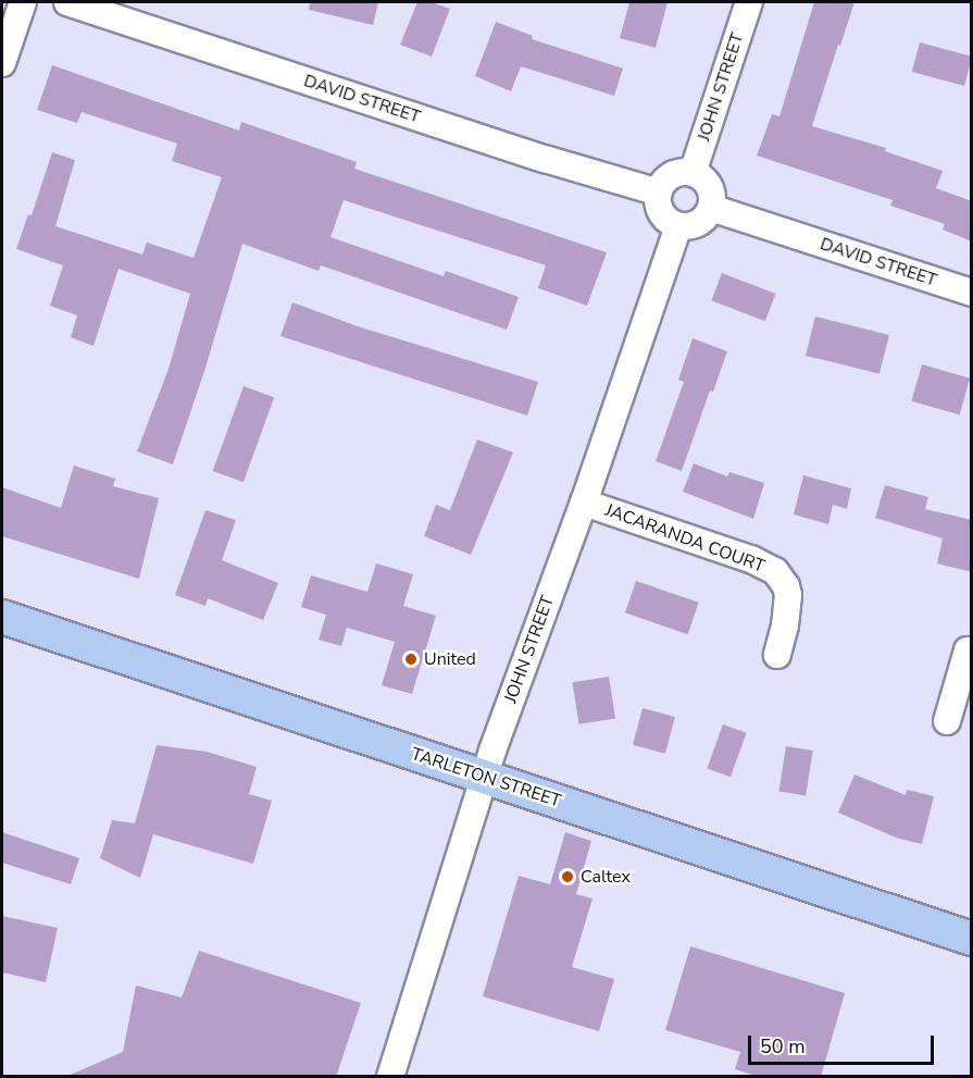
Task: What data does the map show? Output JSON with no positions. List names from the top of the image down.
{
  "streets": {
    "main road": ["TARLETON STREET"],
    "street": ["JOHN STREET", "DAVID STREET", "JACARANDA COURT"]
  },
  "crossings": [
    ["JOHN STREET", "DAVID STREET"],
    ["JOHN STREET", "JACARANDA COURT"],
    ["JOHN STREET", "TARLETON STREET"]
  ],
  "places": ["United", "Caltex"],
  "scale_bar": "50 m"
}
